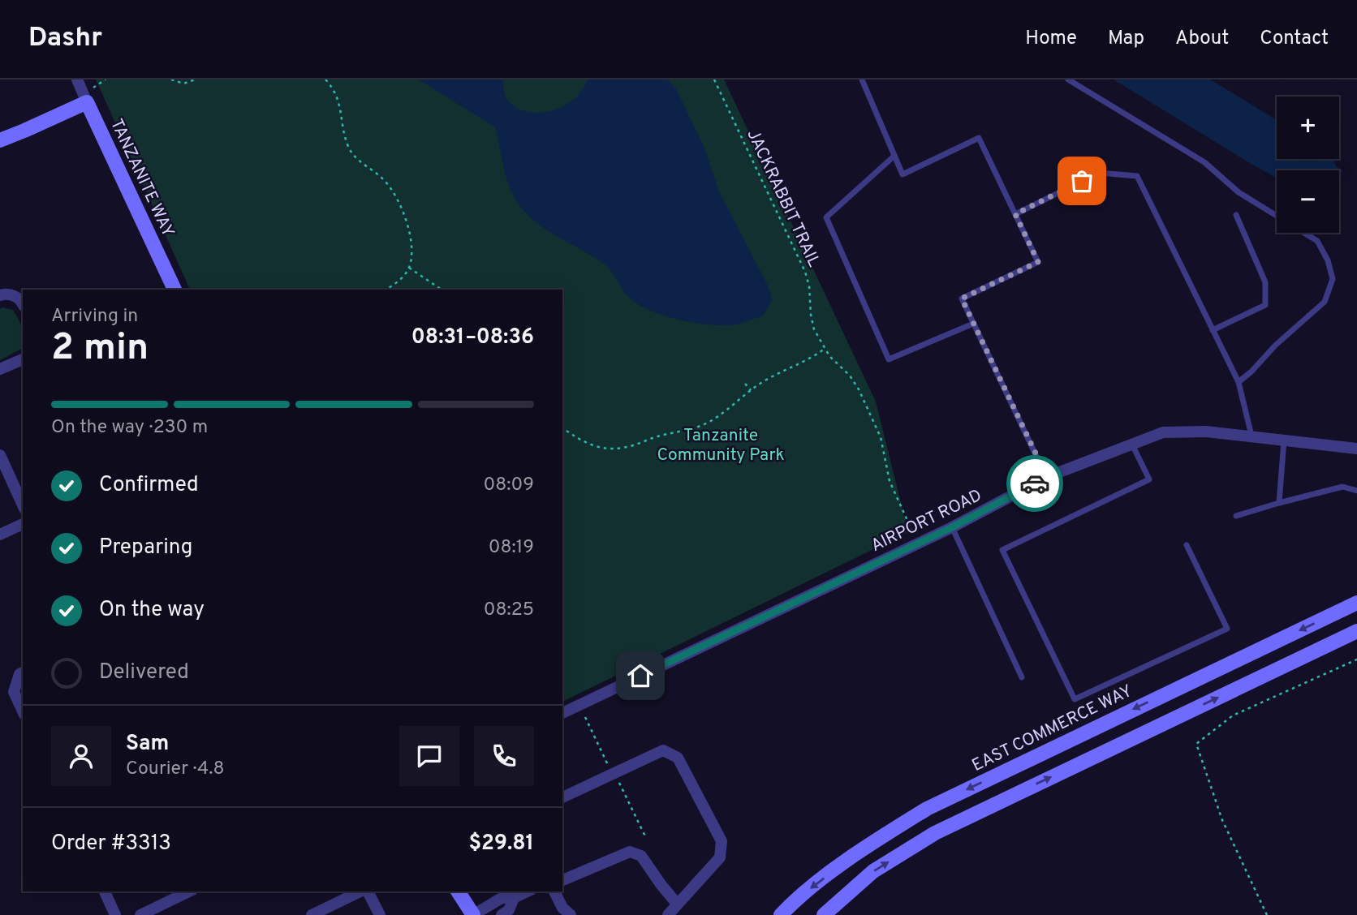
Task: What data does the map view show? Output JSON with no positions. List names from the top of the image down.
{
  "streets": {
    "main road": ["TANZANITE WAY", "EAST COMMERCE WAY"],
    "street": ["AIRPORT ROAD"],
    "path": ["JACKRABBIT TRAIL"]
  },
  "crossings": [
    ["JACKRABBIT TRAIL", "AIRPORT ROAD"]
  ],
  "parks": ["Tanzanite Community Park"],
  "page": {
    "header": "Dashr",
    "nav": [
      "Home",
      "Map",
      "About",
      "Contact"
    ],
    "map_buttons": ["+", "−"],
    "heading": ["2 min", "Arriving in", "08:31–08:36"],
    "panel": [
      "Sam",
      "Courier · 4.8",
      "Order #3313",
      "$29.81"
    ],
    "bar": "On the way · 230 m",
    "list": [
      ["Confirmed", "08:09"],
      ["Preparing", "08:19"],
      ["On the way", "08:25"],
      "Delivered"
    ]
  }
}
